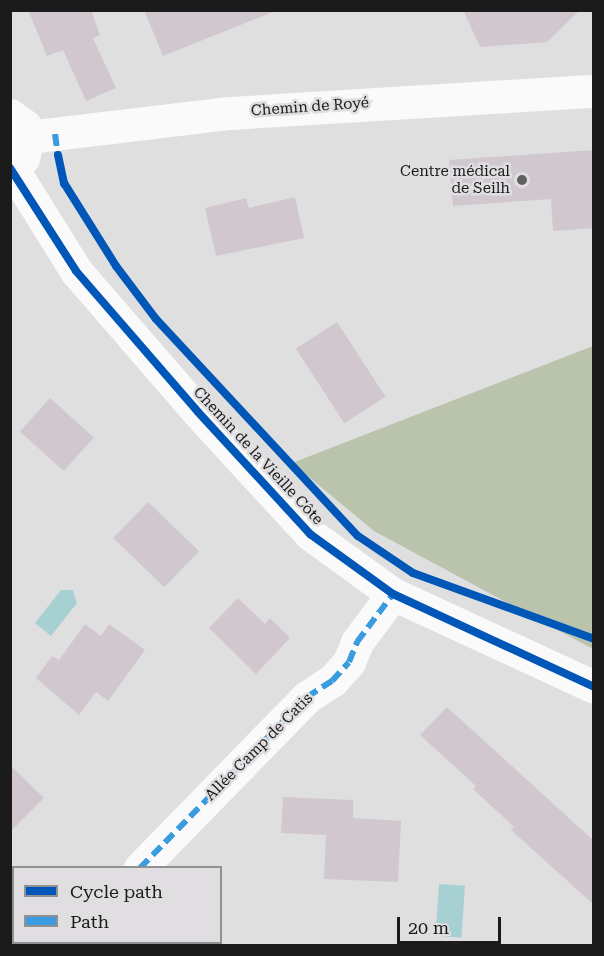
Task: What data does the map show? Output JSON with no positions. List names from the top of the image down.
{
  "streets": {
    "street": ["Chemin de Royé", "Chemin de la Vieille Côte", "Allée Camp de Catis"]
  },
  "crossings": [
    ["Chemin de la Vieille Côte", "Allée Camp de Catis"]
  ],
  "places": ["Centre médical de Seilh"],
  "legend": ["Cycle path", "Path"],
  "scale_bar": "20 m"
}
